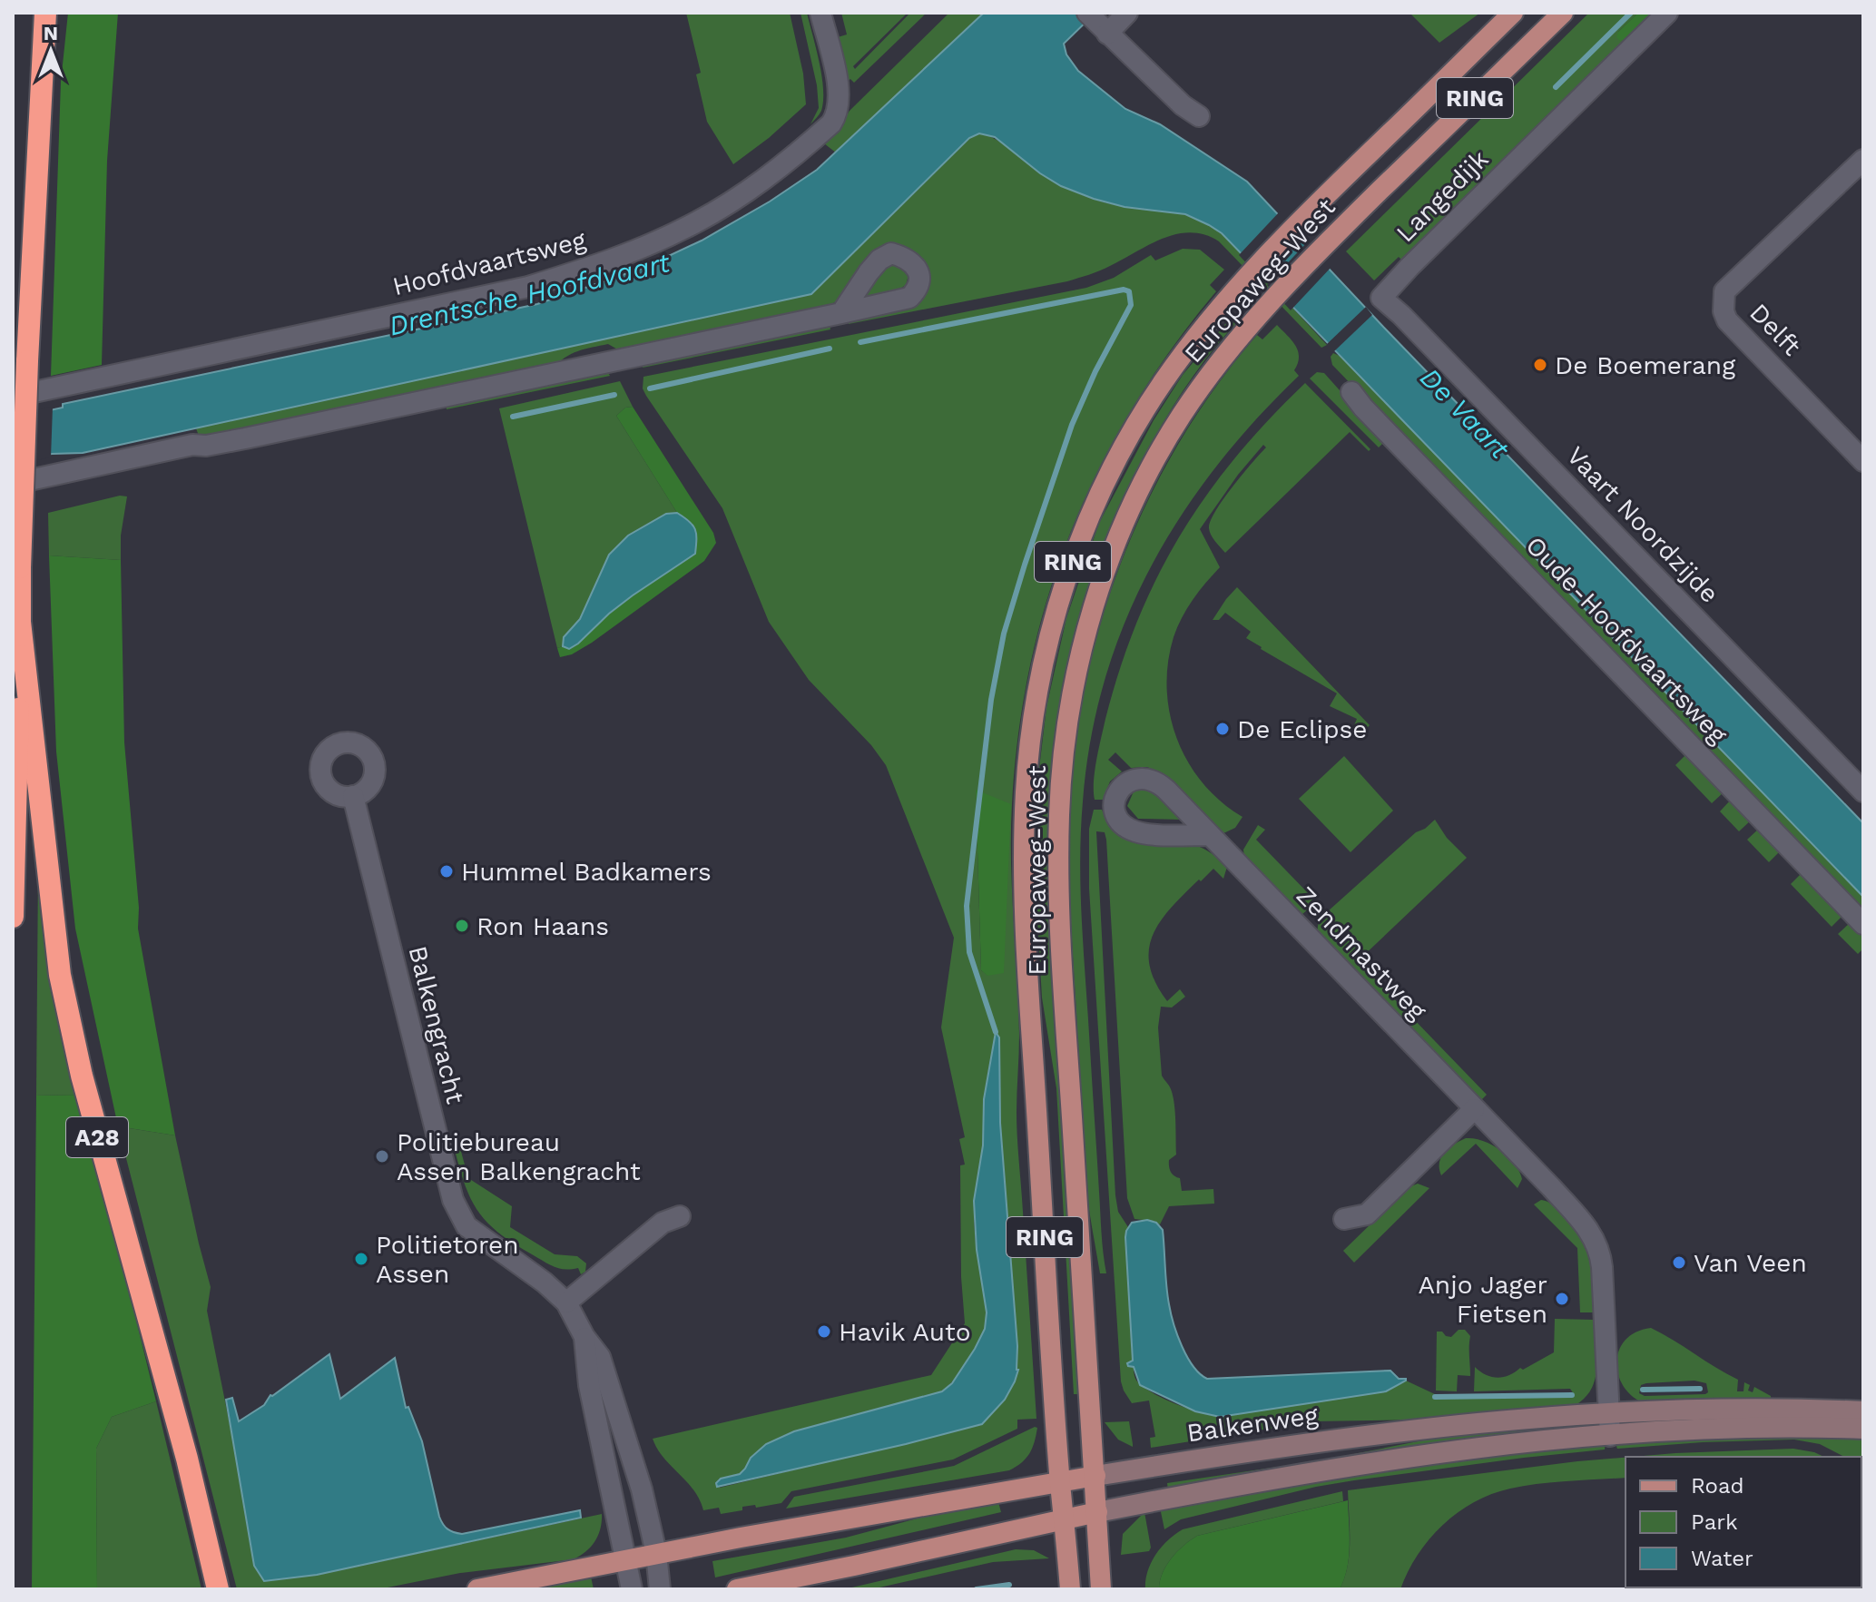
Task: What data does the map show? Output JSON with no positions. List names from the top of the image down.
{
  "streets": {
    "highway": ["A28"],
    "main road": ["RING", "Europaweg-West", "Balkenweg"],
    "street": [
      "Langedijk",
      "Hoofdvaartsweg",
      "Delft",
      "Vaart Noordzijde",
      "Oude-Hoofdvaartsweg",
      "Zendmastweg",
      "Balkengracht"
    ]
  },
  "crossings": [
    ["RING", "Europaweg-West"],
    ["Langedijk", "Vaart Noordzijde"],
    ["Europaweg-West", "Balkenweg"],
    ["Zendmastweg", "Balkenweg"],
    ["Balkengracht", "Balkenweg"]
  ],
  "water": ["Drentsche Hoofdvaart", "De Vaart"],
  "places": [
    "De Boemerang",
    "De Eclipse",
    "Hummel Badkamers",
    "Ron Haans",
    "Politiebureau Assen Balkengracht",
    "Politietoren Assen",
    "Van Veen",
    "Anjo Jager Fietsen",
    "Havik Auto"
  ],
  "legend": ["Road", "Park", "Water"],
  "north": "top"
}
